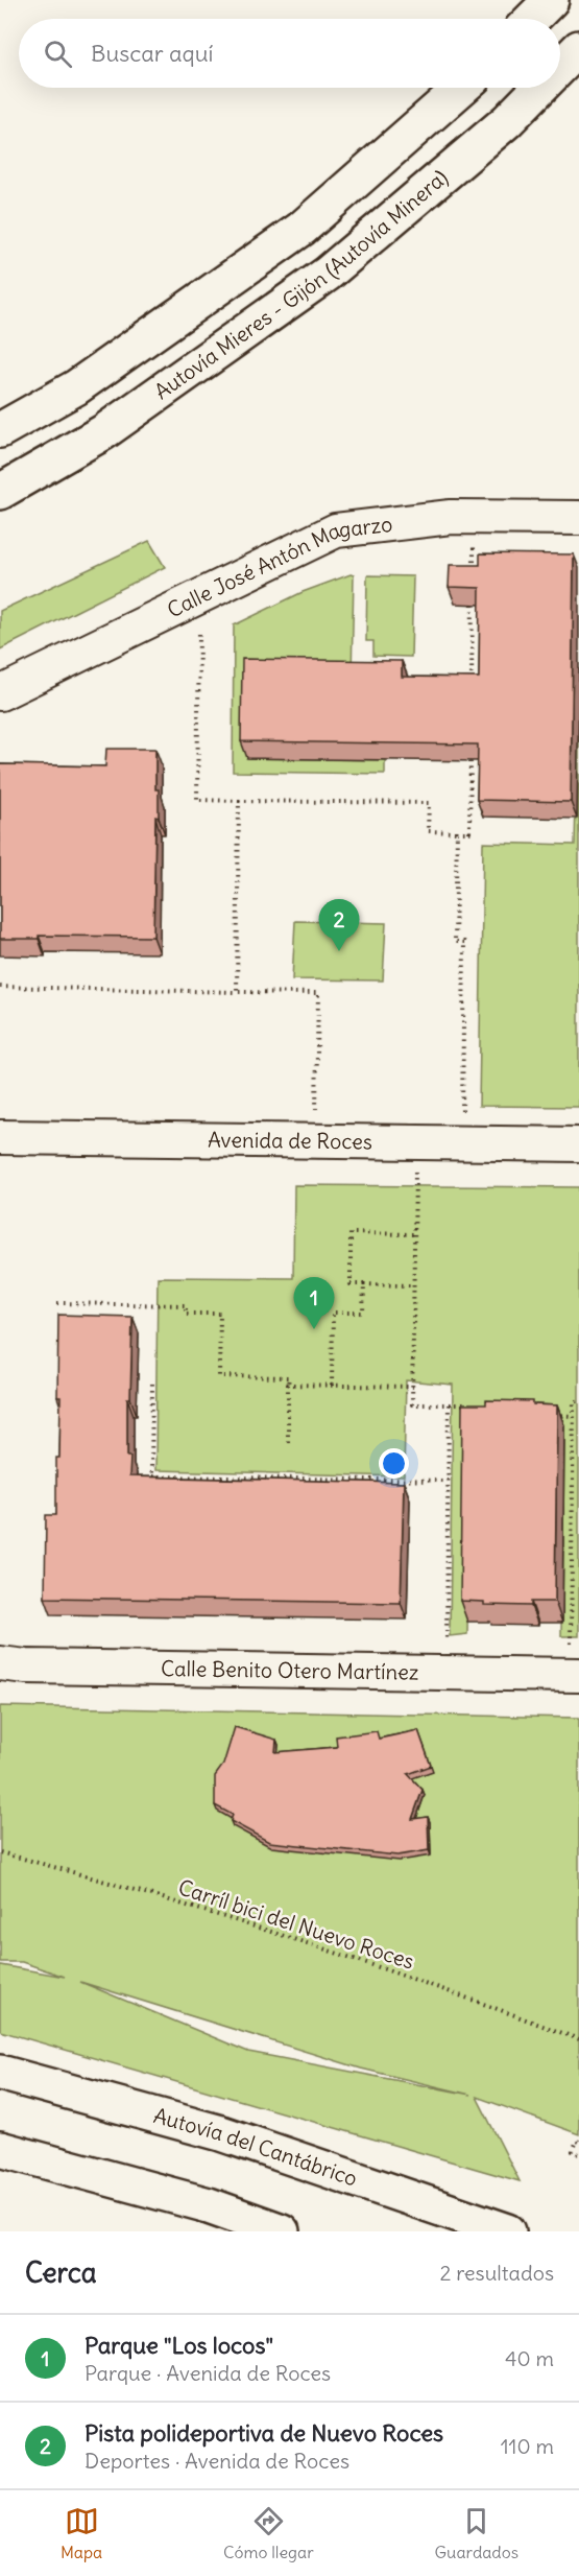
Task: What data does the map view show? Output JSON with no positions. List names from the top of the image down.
{
  "streets": {
    "highway": ["Autovía Mieres - Gijón (Autovía Minera)", "Autovía del Cantábrico"],
    "street": ["Calle José Antón Magarzo", "Avenida de Roces", "Calle Benito Otero Martínez"],
    "path": ["Carríl bici del Nuevo Roces"]
  },
  "page": {
    "search": "Buscar aquí",
    "pins": ["2", "1"],
    "heading": ["Cerca", "2 resultados"],
    "list": [
      {
        "mark": "1",
        "name": "Parque \"Los locos\"",
        "note": "Parque · Avenida de Roces",
        "value": "40 m"
      },
      {
        "mark": "2",
        "name": "Pista polideportiva de Nuevo Roces",
        "note": "Deportes · Avenida de Roces",
        "value": "110 m"
      }
    ],
    "nav": ["Mapa", "Cómo llegar", "Guardados"]
  }
}
